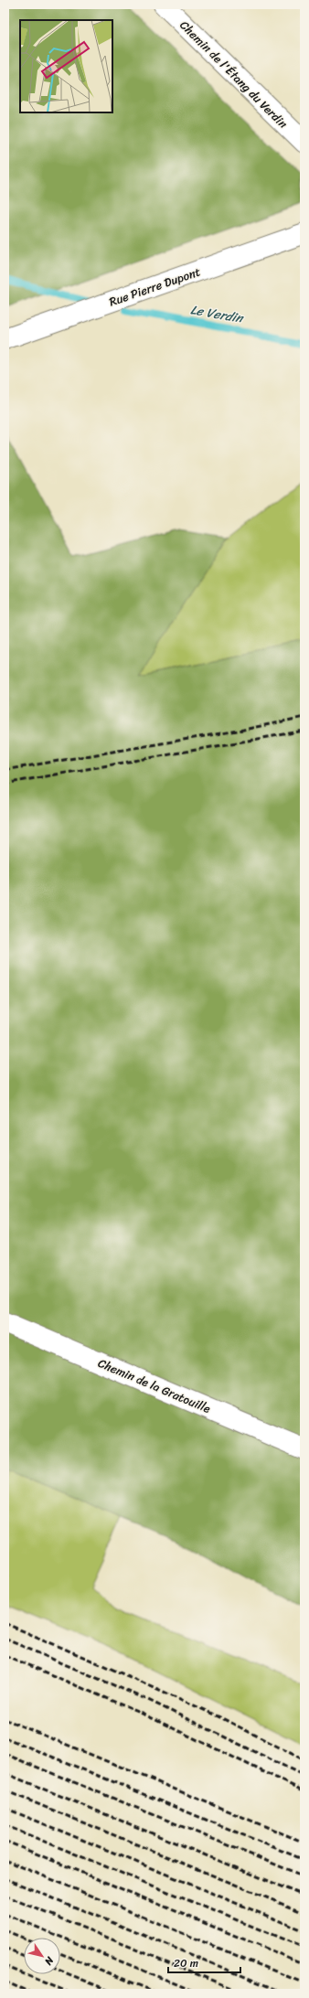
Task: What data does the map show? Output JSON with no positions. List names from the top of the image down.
{
  "streets": {
    "street": ["Chemin de l'Étang du Verdin", "Rue Pierre Dupont", "Chemin de la Gratouille"]
  },
  "water": ["Le Verdin"],
  "scale_bar": "20 m",
  "north": "bottom right"
}
